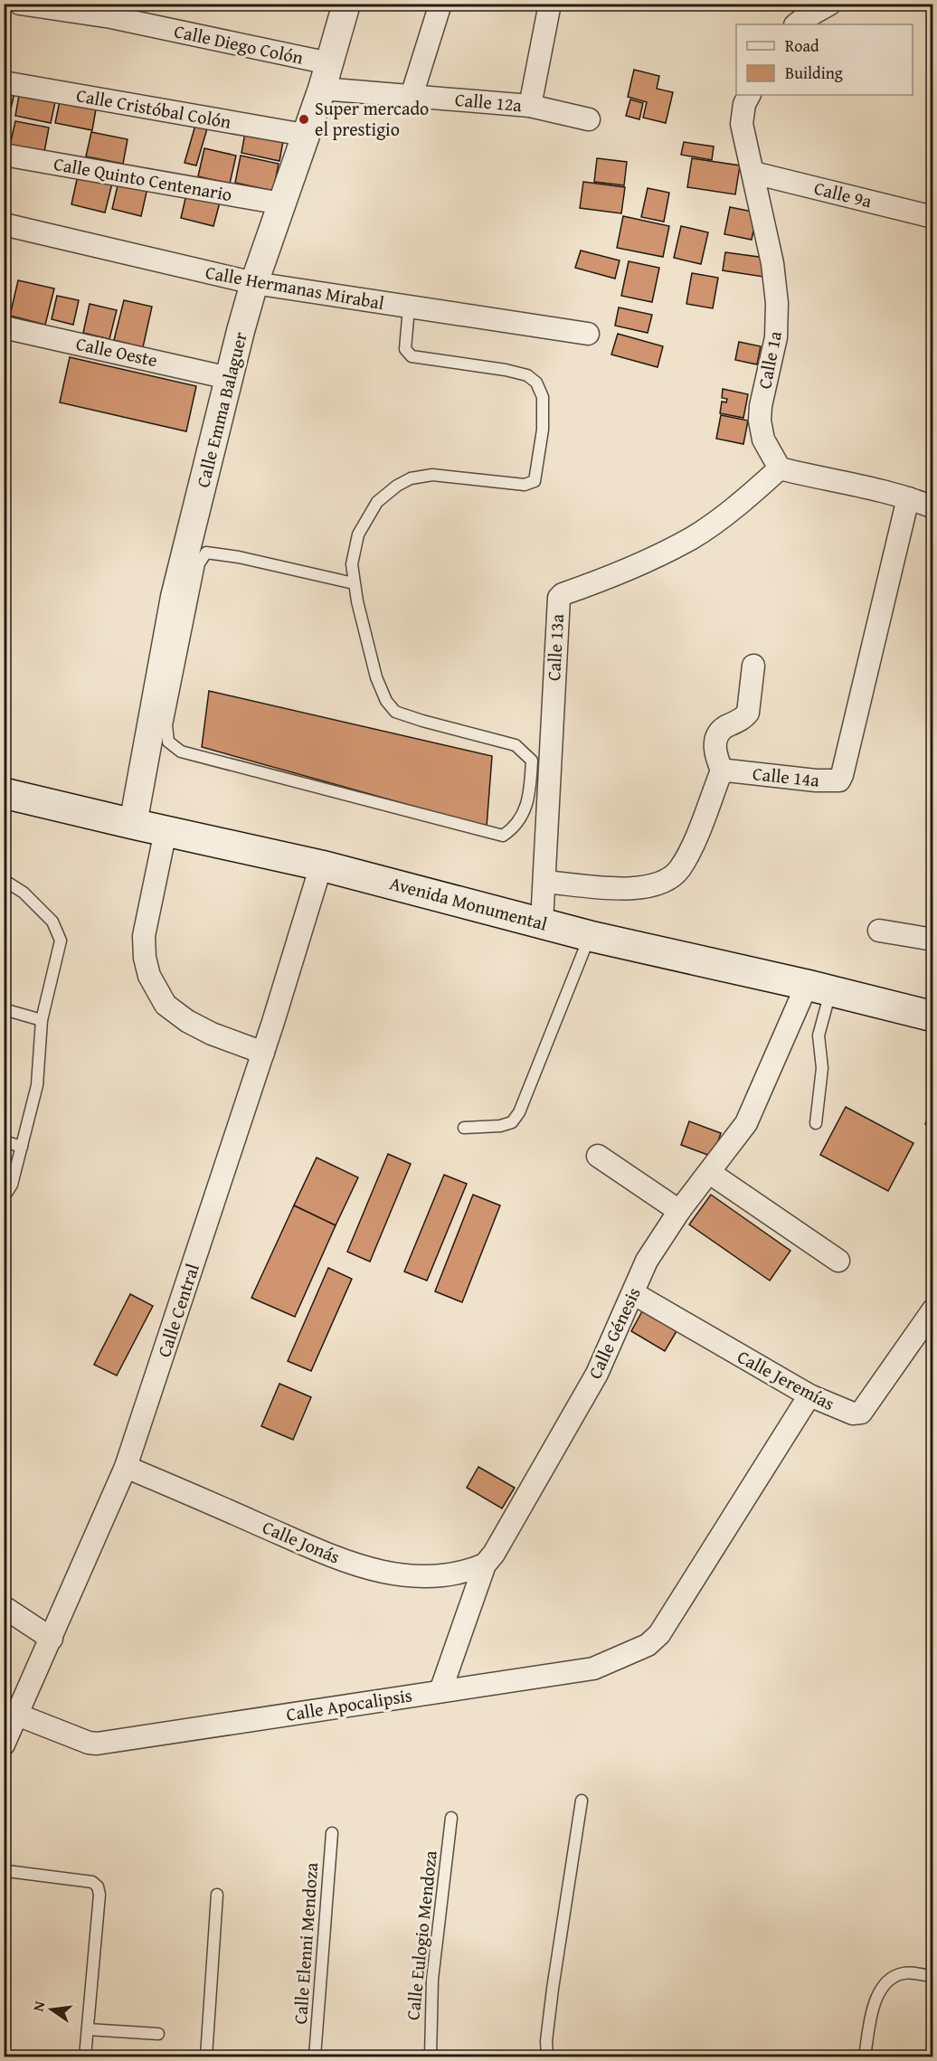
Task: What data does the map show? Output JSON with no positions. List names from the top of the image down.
{
  "streets": {
    "main road": ["Avenida Monumental"],
    "street": [
      "Calle Diego Colón",
      "Calle 12a",
      "Calle Cristóbal Colón",
      "Calle Quinto Centenario",
      "Calle 9a",
      "Calle Hermanas Mirabal",
      "Calle Oeste",
      "Calle 1a",
      "Calle Emma Balaguer",
      "Calle 13a",
      "Calle 14a",
      "Calle Central",
      "Calle Génesis",
      "Calle Jeremías",
      "Calle Jonás",
      "Calle Apocalipsis"
    ],
    "lane": ["Calle Eulogio Mendoza", "Calle Elenni Mendoza"]
  },
  "crossings": [
    ["Calle Diego Colón", "Calle Emma Balaguer"],
    ["Calle 12a", "Calle Emma Balaguer"],
    ["Calle Cristóbal Colón", "Calle Emma Balaguer"],
    ["Calle Quinto Centenario", "Calle Emma Balaguer"],
    ["Calle 9a", "Calle 1a"],
    ["Calle Hermanas Mirabal", "Calle Emma Balaguer"],
    ["Calle Oeste", "Calle Emma Balaguer"],
    ["Calle 1a", "Calle 13a"],
    ["Calle Emma Balaguer", "Avenida Monumental"],
    ["Calle 13a", "Avenida Monumental"],
    ["Avenida Monumental", "Calle Central"],
    ["Avenida Monumental", "Calle Génesis"],
    ["Calle Central", "Calle Jonás"],
    ["Calle Central", "Calle Apocalipsis"],
    ["Calle Génesis", "Calle Jeremías"],
    ["Calle Génesis", "Calle Jonás"],
    ["Calle Génesis", "Calle Apocalipsis"],
    ["Calle Jeremías", "Calle Apocalipsis"]
  ],
  "places": ["Super mercado el prestigio"],
  "legend": ["Road", "Building"],
  "north": "left"
}
